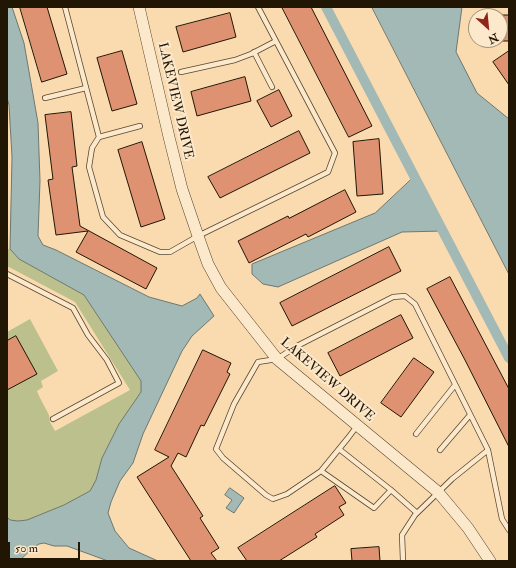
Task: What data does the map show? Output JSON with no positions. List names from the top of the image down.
{
  "streets": {
    "street": ["LAKEVIEW DRIVE"]
  },
  "scale_bar": "50 m",
  "north": "bottom right"
}
